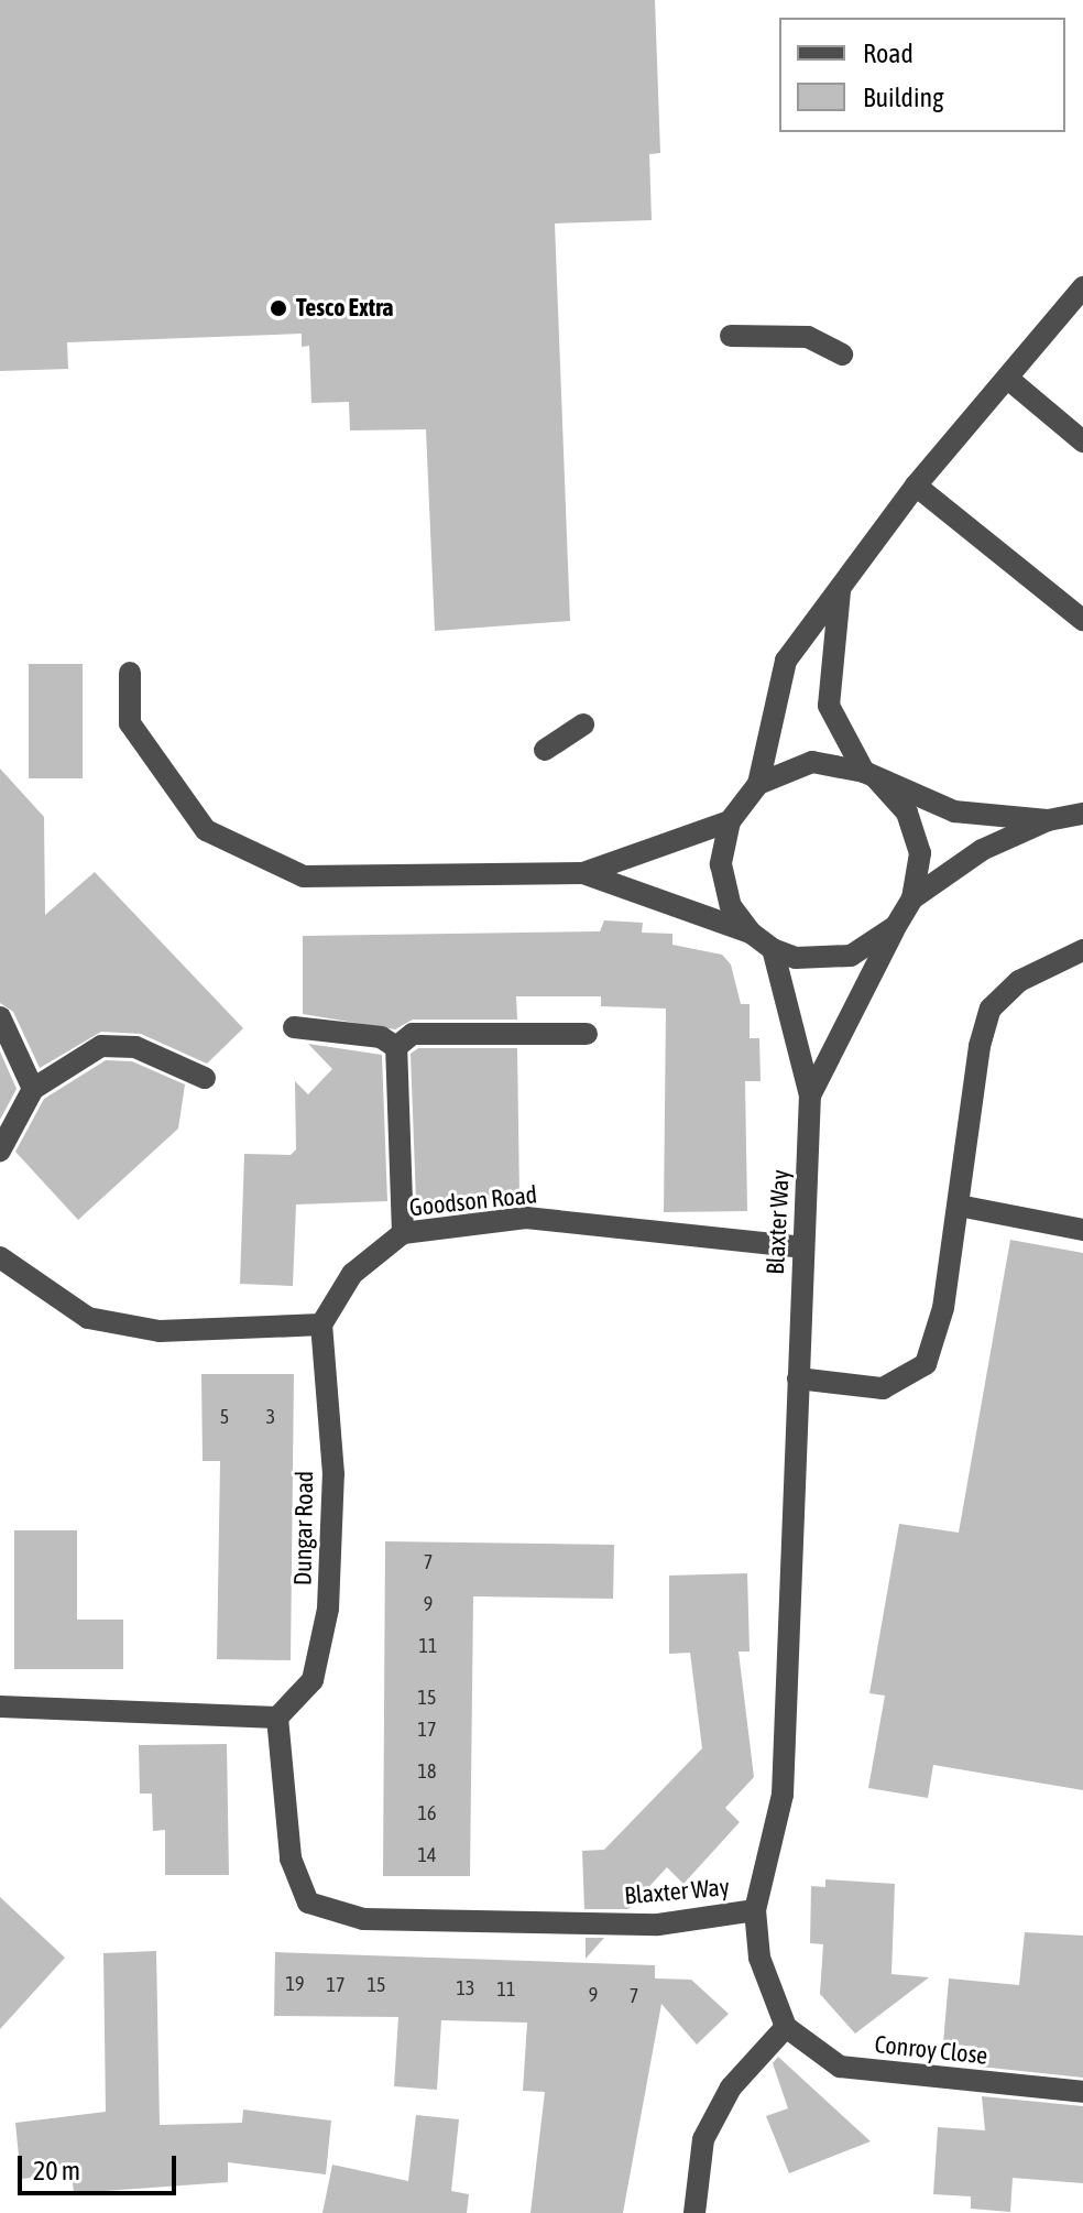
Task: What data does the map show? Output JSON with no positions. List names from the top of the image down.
{
  "streets": {
    "street": [
      "Goodson Road",
      "Blaxter Way",
      "Dungar Road",
      "Conroy Close"
    ]
  },
  "crossings": [
    ["Goodson Road", "Blaxter Way"],
    ["Goodson Road", "Dungar Road"],
    ["Blaxter Way", "Dungar Road"]
  ],
  "places": ["Tesco Extra"],
  "house_numbers": [
    "5",
    "3",
    "7",
    "9",
    "11",
    "15",
    "17",
    "18",
    "16",
    "14",
    "19",
    "17",
    "15",
    "13",
    "11",
    "9",
    "7"
  ],
  "legend": ["Road", "Building"],
  "scale_bar": "20 m"
}
